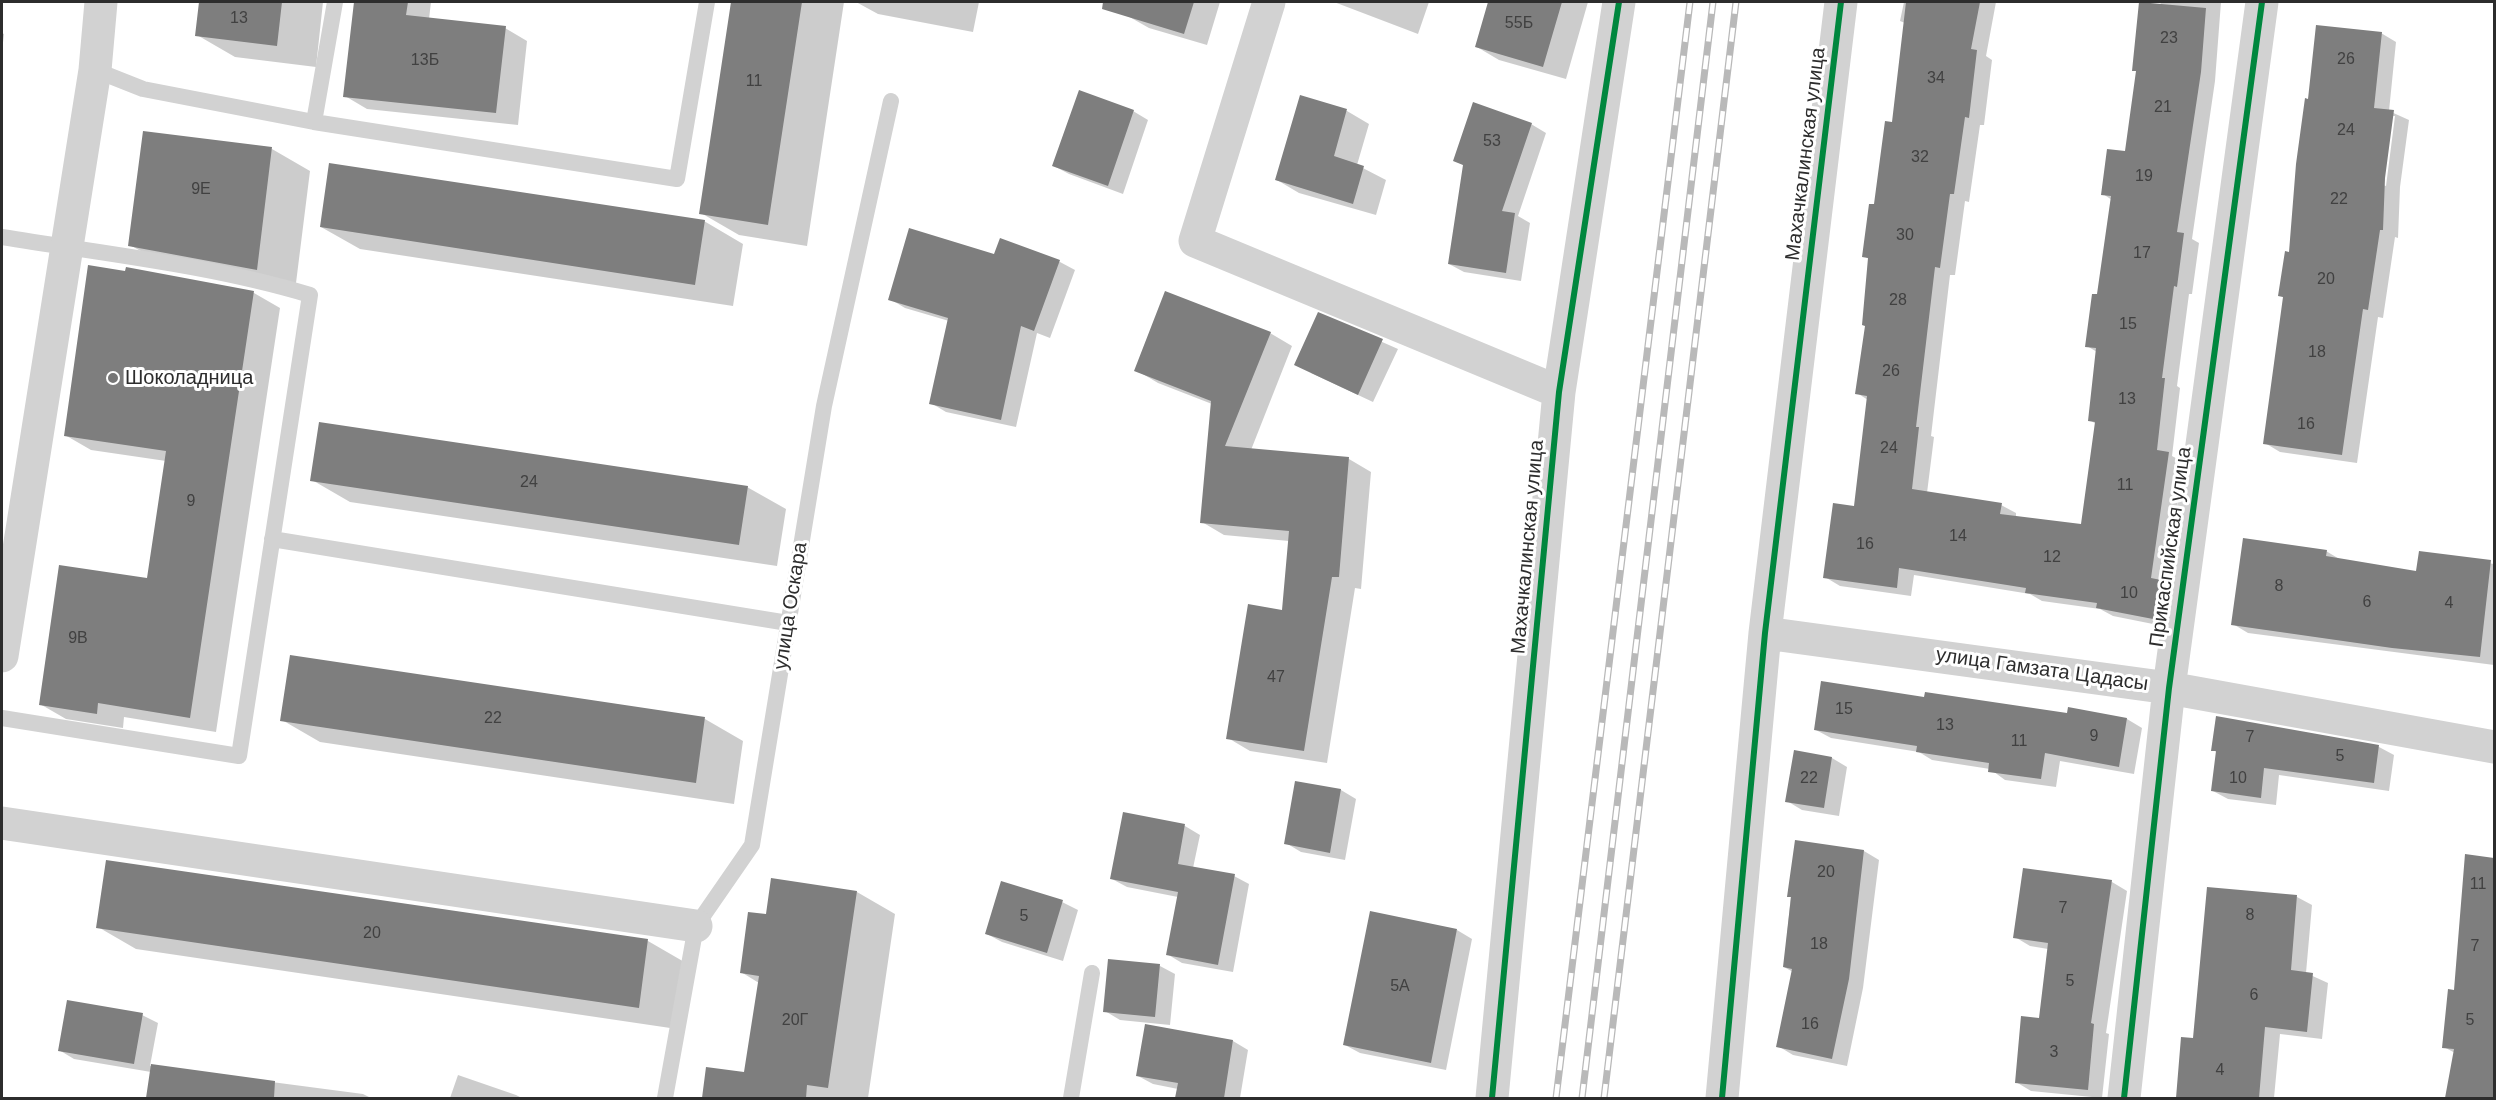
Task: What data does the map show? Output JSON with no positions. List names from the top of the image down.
{
  "streets": {
    "street": ["Махачкалинская улица", "Прикаспийская улица", "улица Гамзата Цадасы"],
    "lane": ["улица Оскара"]
  },
  "crossings": [
    ["Махачкалинская улица", "улица Гамзата Цадасы"],
    ["Прикаспийская улица", "улица Гамзата Цадасы"]
  ],
  "places": ["Шоколадница"],
  "house_numbers": [
    "13",
    "55Б",
    "23",
    "26",
    "13Б",
    "34",
    "11",
    "21",
    "24",
    "53",
    "32",
    "19",
    "9Е",
    "22",
    "30",
    "17",
    "20",
    "28",
    "15",
    "18",
    "26",
    "13",
    "16",
    "24",
    "24",
    "11",
    "9",
    "14",
    "16",
    "12",
    "8",
    "10",
    "6",
    "4",
    "9В",
    "47",
    "15",
    "22",
    "13",
    "9",
    "7",
    "11",
    "5",
    "22",
    "10",
    "20",
    "11",
    "7",
    "8",
    "5",
    "20",
    "18",
    "7",
    "5",
    "5А",
    "6",
    "20Г",
    "5",
    "16",
    "3",
    "4"
  ]
}
